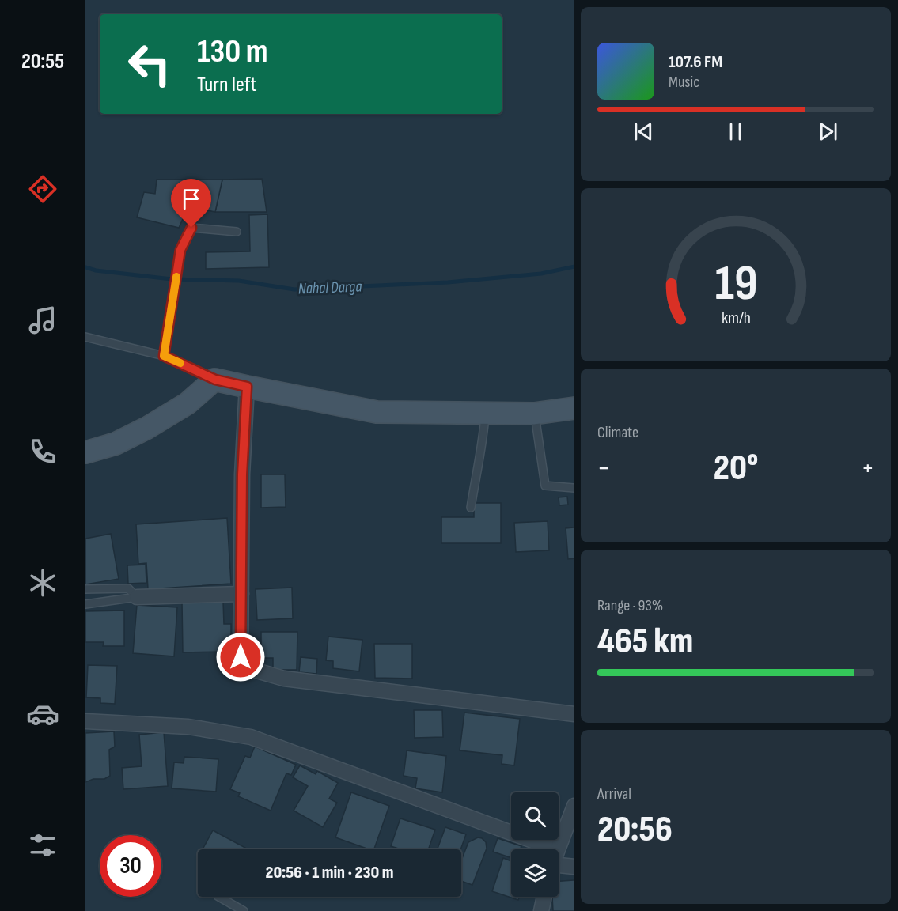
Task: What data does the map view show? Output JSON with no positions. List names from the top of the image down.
{
  "water": ["Nahal Darga"],
  "page": {
    "tabs": "20:55",
    "turn": ["130 m", "Turn left"],
    "song": ["107.6 FM", "Music"],
    "tile": [
      "Climate",
      ["Range · 93%", "465 km"],
      ["Arrival", "20:56"]
    ],
    "heat": ["−", "20°", "+"],
    "limit": "30",
    "trip": "20:56 · 1 min · 230 m",
    "gauge": ["19", "km/h"]
  }
}
